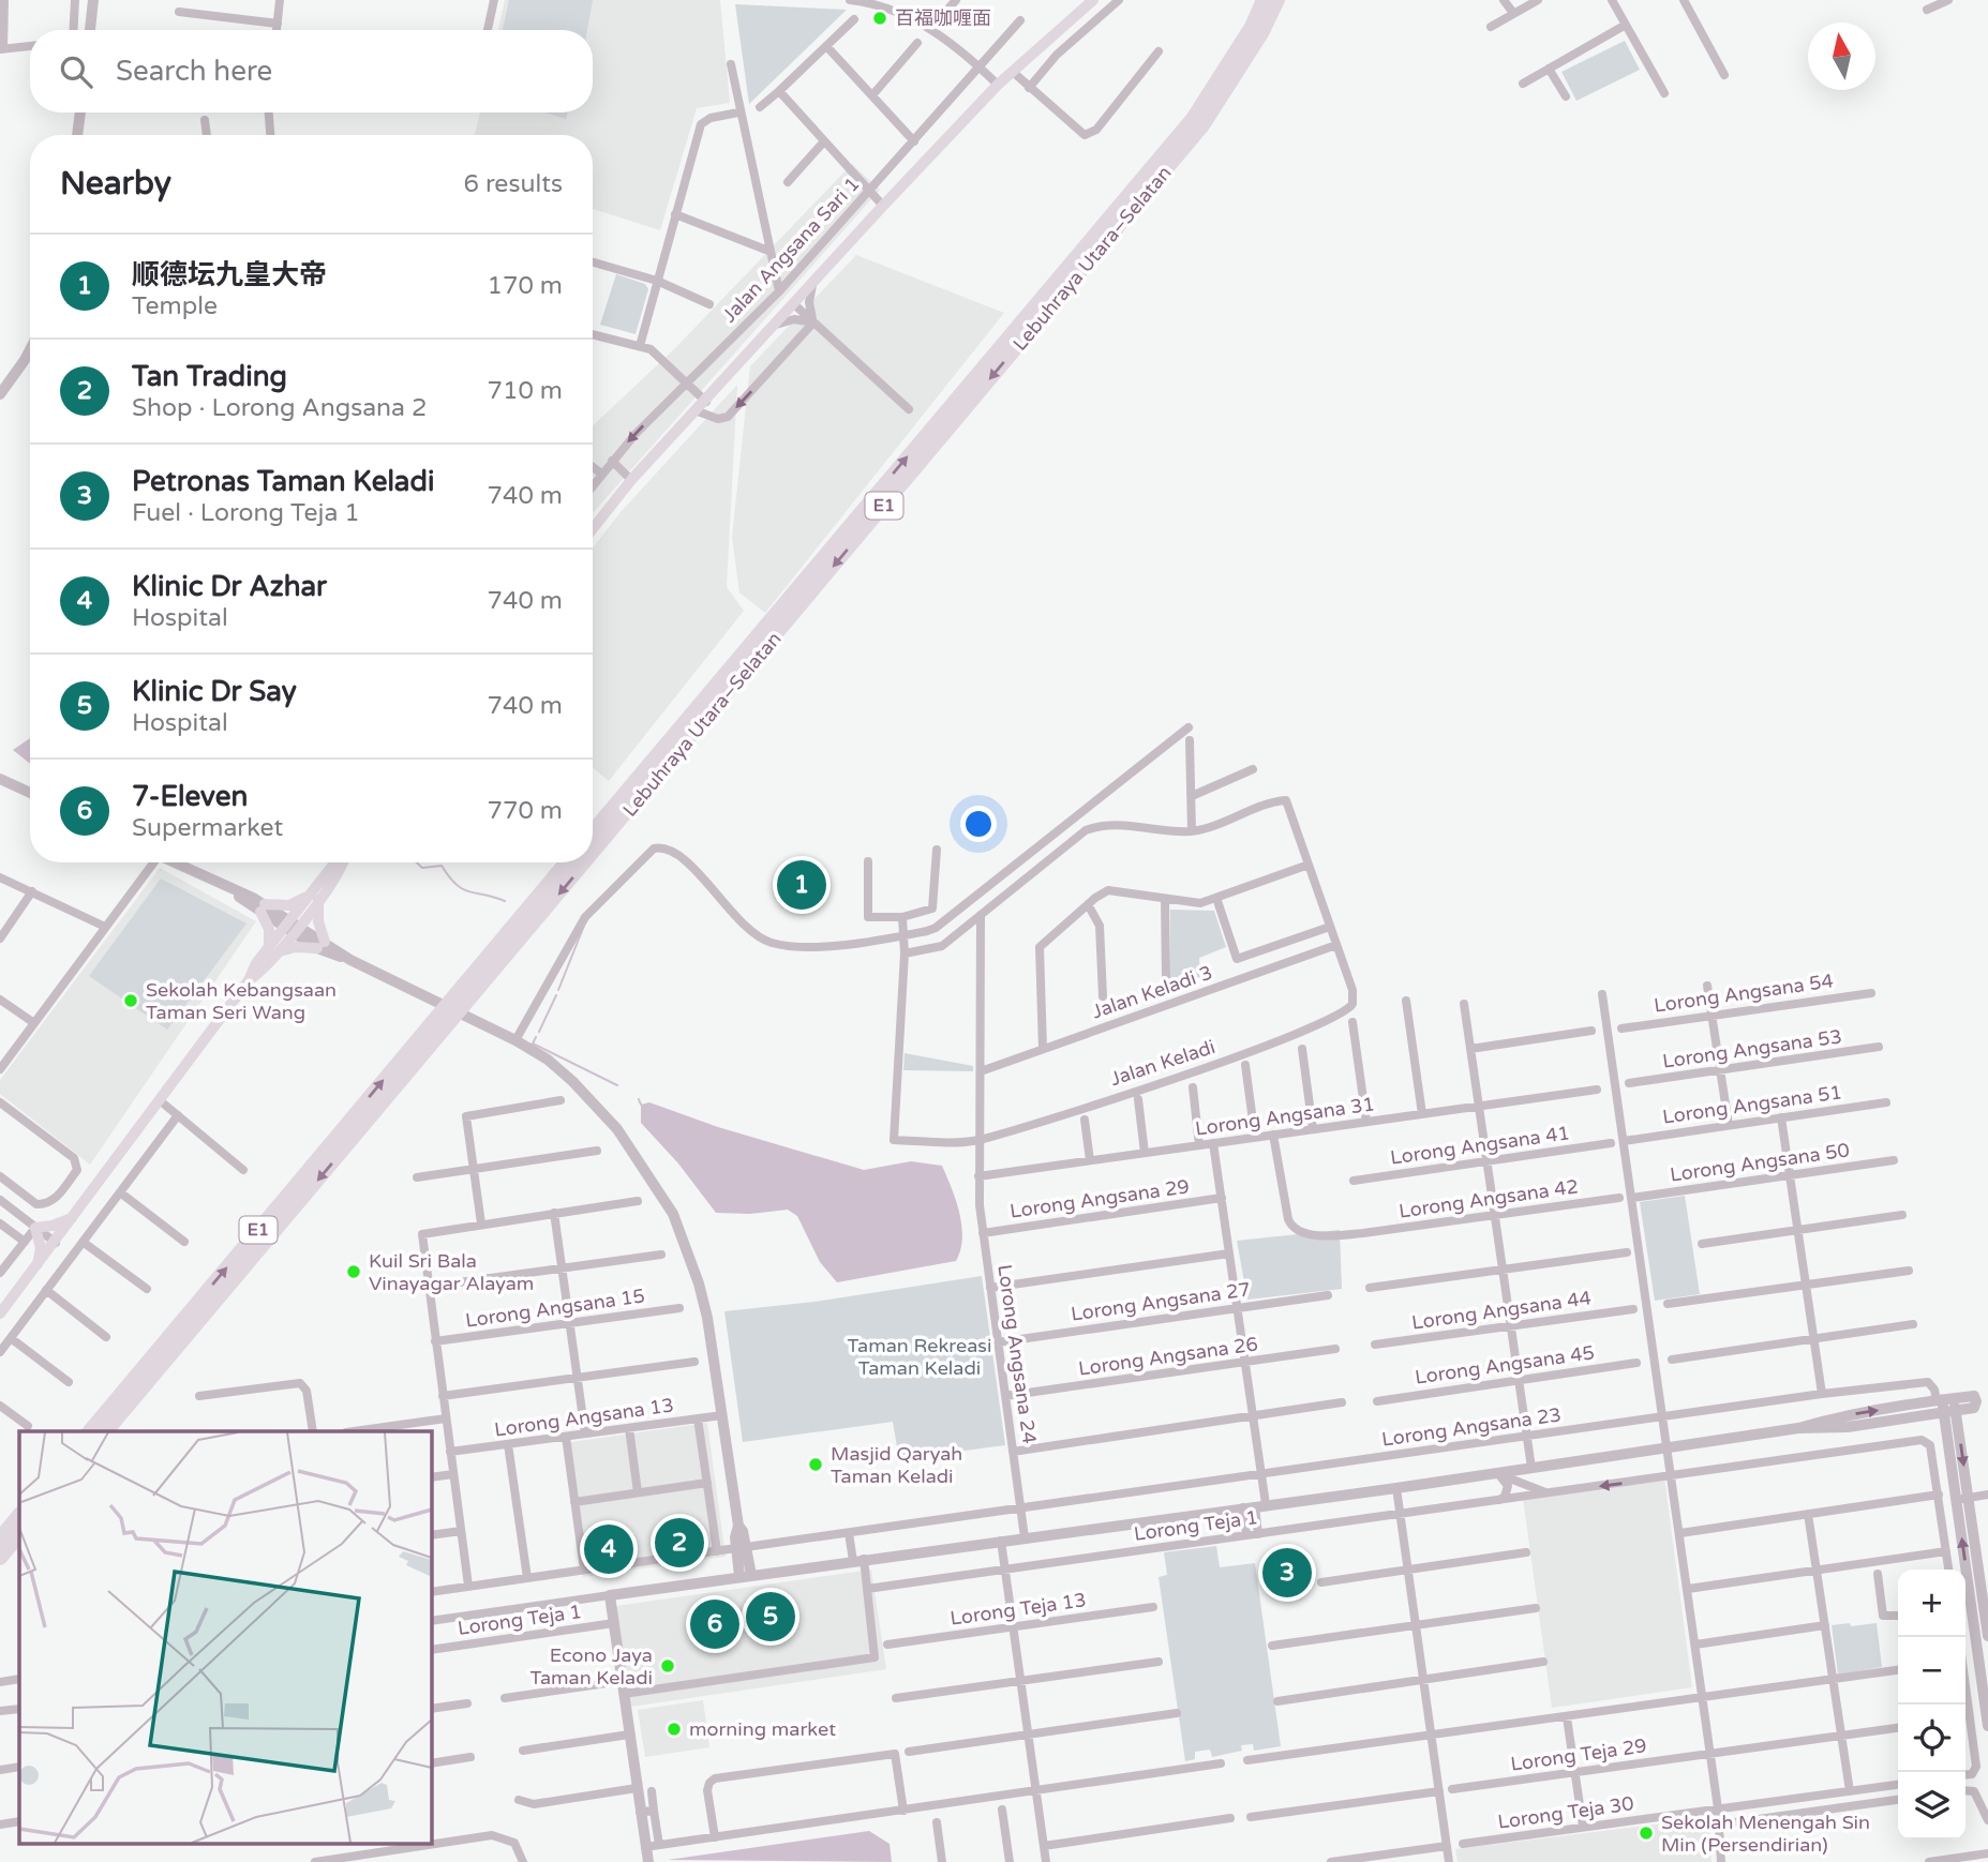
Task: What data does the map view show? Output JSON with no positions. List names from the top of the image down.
{
  "streets": {
    "highway": ["Lebuhraya Utara–Selatan", "E1"],
    "street": [
      "Jalan Angsana Sari 1",
      "Jalan Keladi 3",
      "Lorong Angsana 54",
      "Lorong Angsana 53",
      "Jalan Keladi",
      "Lorong Angsana 51",
      "Lorong Angsana 31",
      "Lorong Angsana 41",
      "Lorong Angsana 50",
      "Lorong Angsana 29",
      "Lorong Angsana 42",
      "Lorong Angsana 27",
      "Lorong Angsana 15",
      "Lorong Angsana 44",
      "Lorong Angsana 24",
      "Lorong Angsana 26",
      "Lorong Angsana 45",
      "Lorong Angsana 13",
      "Lorong Angsana 23",
      "Lorong Teja 1",
      "Lorong Teja 13",
      "Lorong Teja 29",
      "Lorong Teja 30"
    ]
  },
  "crossings": [
    ["Jalan Keladi 3", "Jalan Keladi"],
    ["Jalan Keladi 3", "Lorong Angsana 24"],
    ["Jalan Keladi", "Lorong Angsana 24"],
    ["Lorong Angsana 31", "Lorong Angsana 42"],
    ["Lorong Angsana 31", "Lorong Angsana 24"],
    ["Lorong Angsana 29", "Lorong Angsana 24"],
    ["Lorong Angsana 27", "Lorong Angsana 24"],
    ["Lorong Angsana 24", "Lorong Angsana 26"],
    ["Lorong Angsana 24", "Lorong Angsana 23"]
  ],
  "parks": ["Taman Rekreasi Taman Keladi"],
  "places": [
    "百福咖喱面",
    "Sekolah Kebangsaan Taman Seri Wang",
    "Kuil Sri Bala Vinayagar Alayam",
    "Masjid Qaryah Taman Keladi",
    "Econo Jaya Taman Keladi",
    "morning market",
    "Sekolah Menengah Sin Min (Persendirian)"
  ],
  "north": "top",
  "page": {
    "search": "Search here",
    "heading": ["Nearby", "6 results"],
    "list": [
      {
        "mark": "1",
        "name": "顺德坛九皇大帝",
        "note": "Temple",
        "value": "170 m"
      },
      {
        "mark": "2",
        "name": "Tan Trading",
        "note": "Shop · Lorong Angsana 2",
        "value": "710 m"
      },
      {
        "mark": "3",
        "name": "Petronas Taman Keladi",
        "note": "Fuel · Lorong Teja 1",
        "value": "740 m"
      },
      {
        "mark": "4",
        "name": "Klinic Dr Azhar",
        "note": "Hospital",
        "value": "740 m"
      },
      {
        "mark": "5",
        "name": "Klinic Dr Say",
        "note": "Hospital",
        "value": "740 m"
      },
      {
        "mark": "6",
        "name": "7-Eleven",
        "note": "Supermarket",
        "value": "770 m"
      }
    ],
    "pins": [
      "1",
      "2",
      "4",
      "3",
      "5",
      "6"
    ],
    "map_buttons": ["+", "−"]
  }
}
